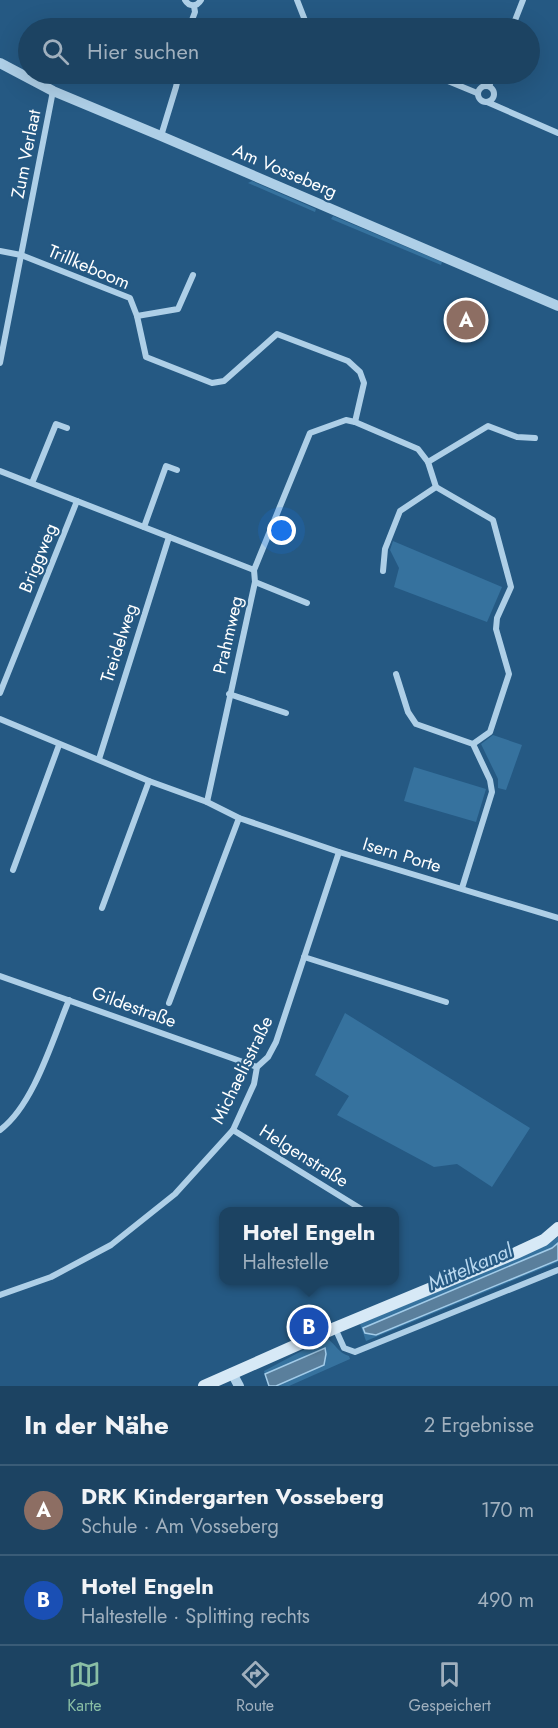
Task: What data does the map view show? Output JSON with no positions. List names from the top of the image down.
{
  "streets": {
    "street": [
      "Zum Verlaat",
      "Am Vosseberg",
      "Trillkeboom",
      "Briggweg",
      "Prahmweg",
      "Treidelweg",
      "Isern Porte",
      "Gildestraße",
      "Michaelisstraße",
      "Helgenstraße"
    ]
  },
  "crossings": [
    ["Zum Verlaat", "Am Vosseberg"],
    ["Zum Verlaat", "Trillkeboom"],
    ["Prahmweg", "Isern Porte"],
    ["Treidelweg", "Isern Porte"],
    ["Isern Porte", "Michaelisstraße"],
    ["Gildestraße", "Michaelisstraße"],
    ["Michaelisstraße", "Helgenstraße"]
  ],
  "water": ["Mittelkanal"],
  "page": {
    "search": "Hier suchen",
    "pins": ["A", "B"],
    "popup": ["Hotel Engeln", "Haltestelle"],
    "heading": ["In der Nähe", "2 Ergebnisse"],
    "list": [
      {
        "mark": "A",
        "name": "DRK Kindergarten Vosseberg",
        "note": "Schule · Am Vosseberg",
        "value": "170 m"
      },
      {
        "mark": "B",
        "name": "Hotel Engeln",
        "note": "Haltestelle · Splitting rechts",
        "value": "490 m"
      }
    ],
    "nav": ["Karte", "Route", "Gespeichert"]
  }
}
